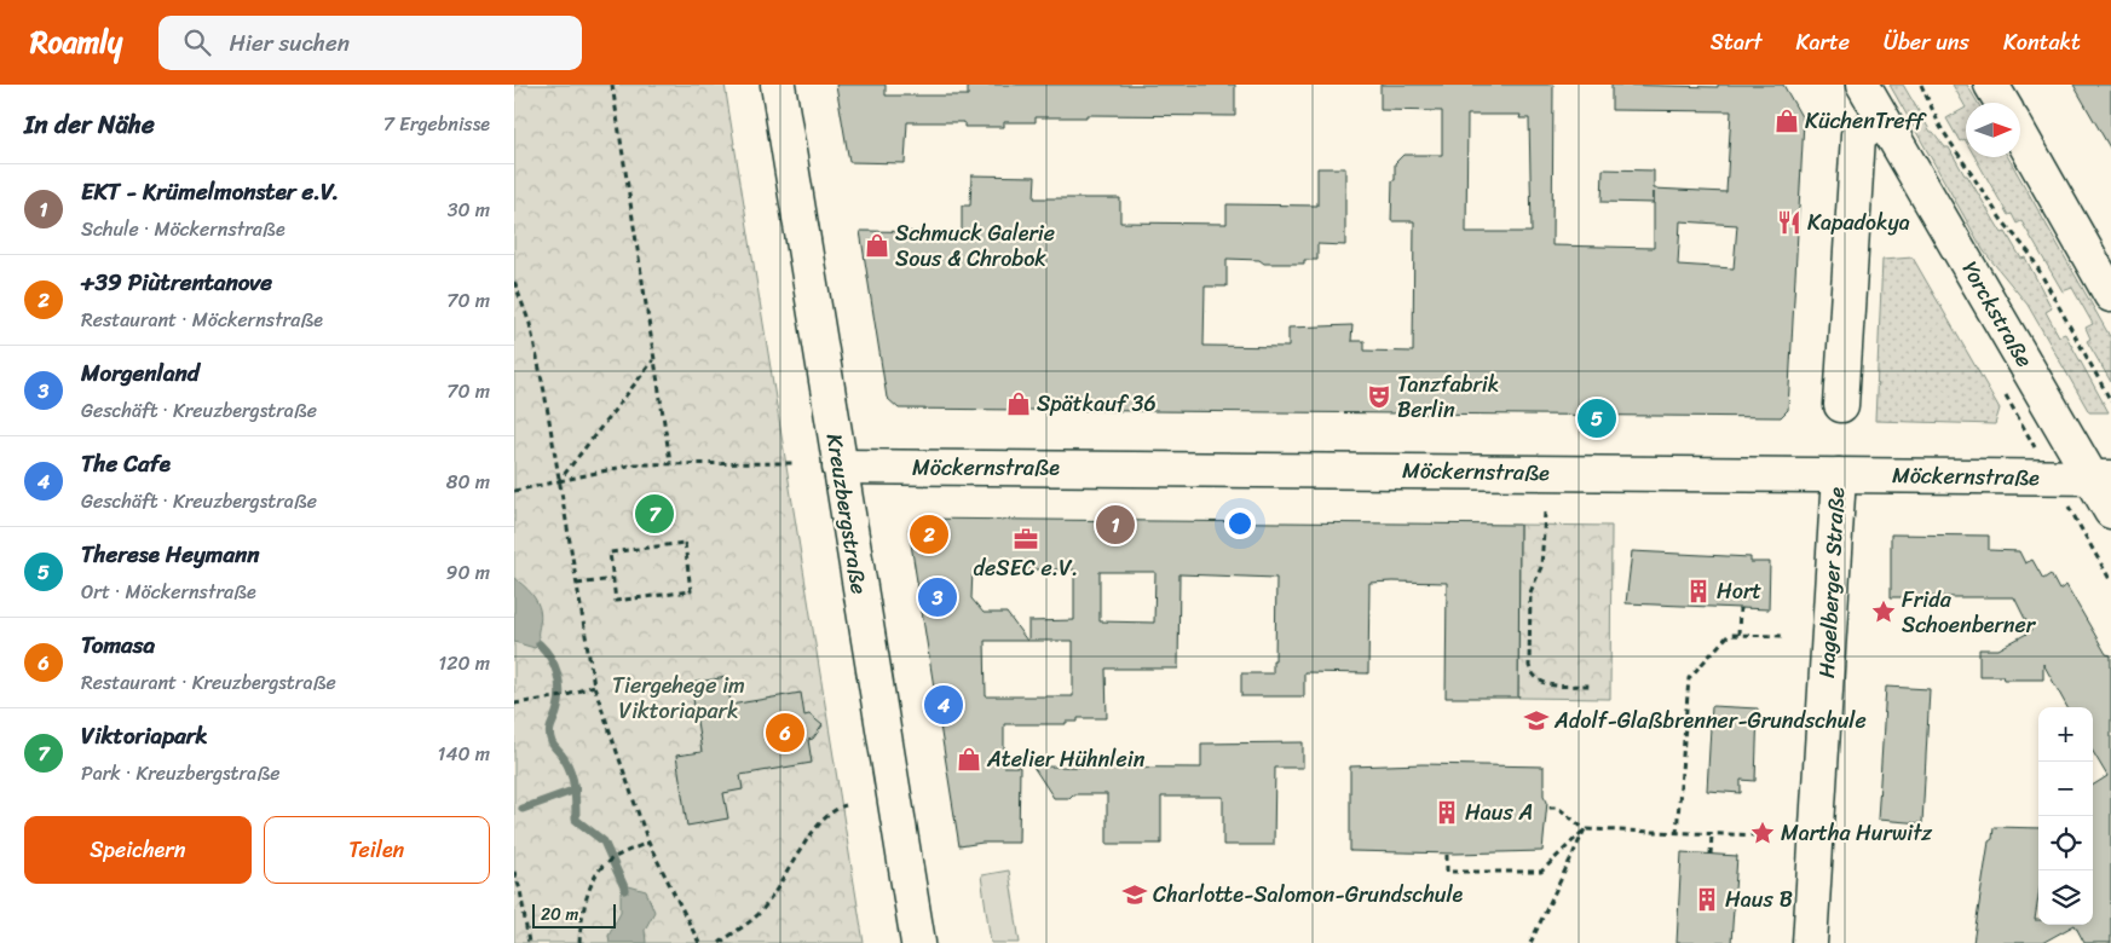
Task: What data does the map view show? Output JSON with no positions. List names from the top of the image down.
{
  "streets": {
    "street": [
      "Yorckstraße",
      "Möckernstraße",
      "Kreuzbergstraße",
      "Hagelberger Straße"
    ]
  },
  "crossings": [
    ["Yorckstraße", "Möckernstraße"],
    ["Möckernstraße", "Kreuzbergstraße"],
    ["Möckernstraße", "Hagelberger Straße"]
  ],
  "parks": ["Tiergehege im Viktoriapark"],
  "places": {
    "shop": [
      "KüchenTreff",
      "Schmuck Galerie Sous & Chrobok",
      "Spätkauf 36",
      "Atelier Hühnlein"
    ],
    "restaurant": ["Kapadokya"],
    "theatre": ["Tanzfabrik Berlin"],
    "office": ["deSEC e.V."],
    "building": ["Hort", "Haus A", "Haus B"],
    "place": ["Frida Schoenberner", "Martha Hurwitz"],
    "school or university": ["Adolf-Glaßbrenner-Grundschule", "Charlotte-Salomon-Grundschule"]
  },
  "scale_bar": "20 m",
  "north": "right",
  "page": {
    "header": "Roamly",
    "search": "Hier suchen",
    "nav": [
      "Start",
      "Karte",
      "Über uns",
      "Kontakt"
    ],
    "heading": ["In der Nähe", "7 Ergebnisse"],
    "list": [
      {
        "mark": "1",
        "name": "EKT - Krümelmonster e.V.",
        "note": "Schule · Möckernstraße",
        "value": "30 m"
      },
      {
        "mark": "2",
        "name": "+39 Piùtrentanove",
        "note": "Restaurant · Möckernstraße",
        "value": "70 m"
      },
      {
        "mark": "3",
        "name": "Morgenland",
        "note": "Geschäft · Kreuzbergstraße",
        "value": "70 m"
      },
      {
        "mark": "4",
        "name": "The Cafe",
        "note": "Geschäft · Kreuzbergstraße",
        "value": "80 m"
      },
      {
        "mark": "5",
        "name": "Therese Heymann",
        "note": "Ort · Möckernstraße",
        "value": "90 m"
      },
      {
        "mark": "6",
        "name": "Tomasa",
        "note": "Restaurant · Kreuzbergstraße",
        "value": "120 m"
      },
      {
        "mark": "7",
        "name": "Viktoriapark",
        "note": "Park · Kreuzbergstraße",
        "value": "140 m"
      }
    ],
    "pins": [
      "5",
      "7",
      "1",
      "2",
      "3",
      "4",
      "6"
    ],
    "map_buttons": ["+", "−"],
    "buttons": ["Speichern", "Teilen"],
    "scale": "20 m"
  }
}
